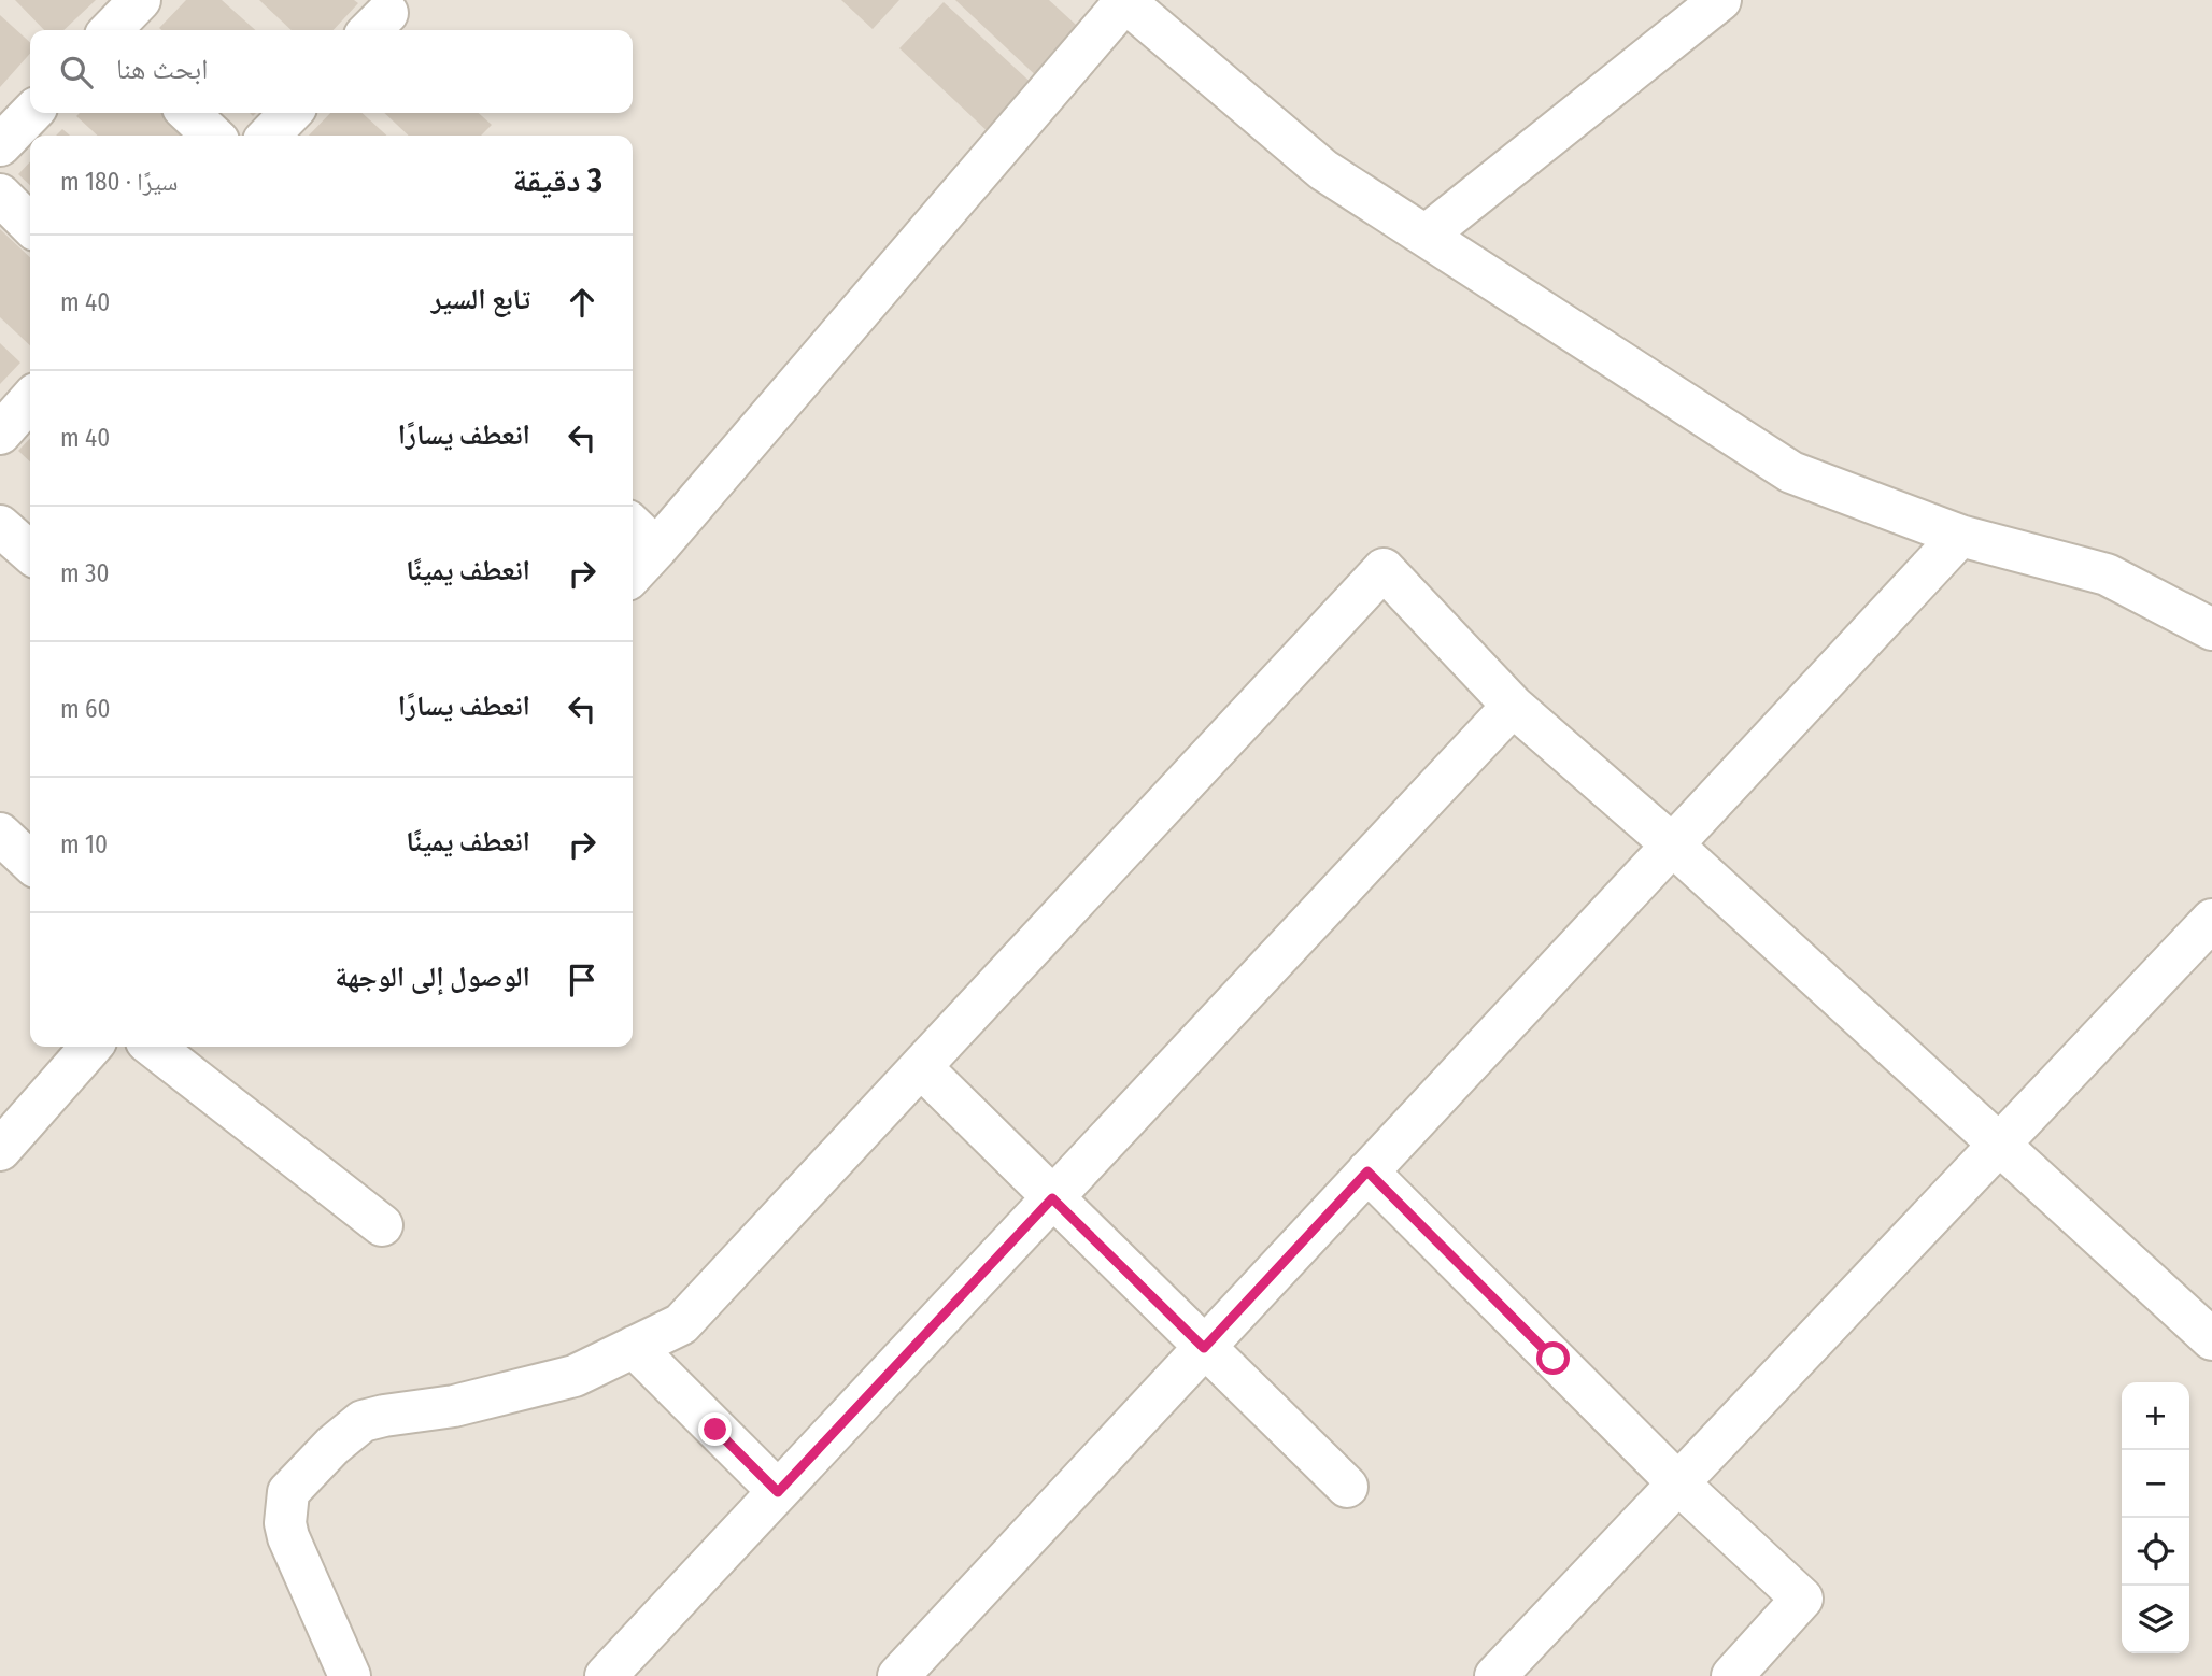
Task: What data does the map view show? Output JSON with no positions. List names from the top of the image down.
{
  "page": {
    "search": "ابحث هنا",
    "heading": ["3 دقيقة", "سيرًا · 180 m"],
    "list": [
      ["تابع السير", "40 m"],
      ["انعطف يسارًا", "40 m"],
      ["انعطف يمينًا", "30 m"],
      ["انعطف يسارًا", "60 m"],
      ["انعطف يمينًا", "10 m"],
      "الوصول إلى الوجهة"
    ],
    "map_buttons": ["+", "−"]
  }
}
